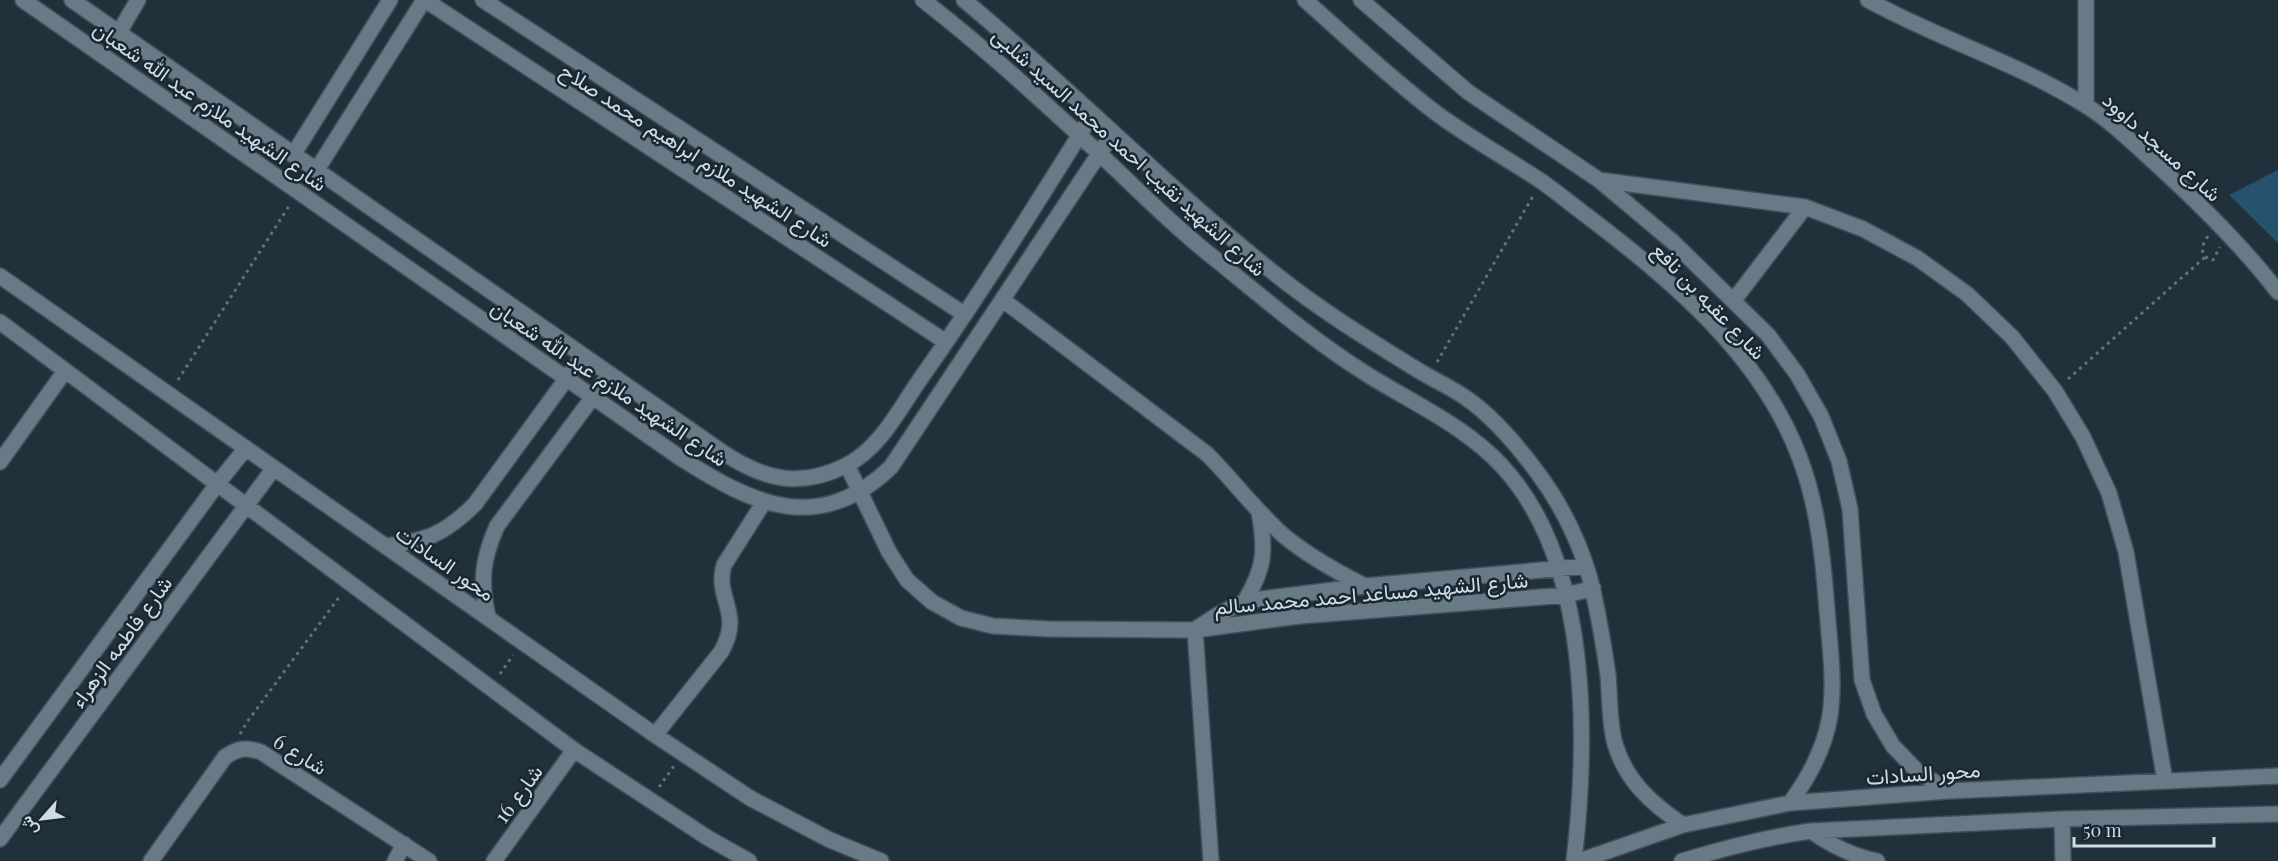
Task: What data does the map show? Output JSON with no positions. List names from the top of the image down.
{
  "streets": {
    "street": [
      "شارع الشهيد ملازم عبد الله شعبان",
      "شارع مسجد داوود",
      "شارع الشهيد نقيب احمد محمد السيد شلبى",
      "شارع الشهيد ملازم ابراهيم محمد صلاح",
      "شارع عقبه بن نافع",
      "محور السادات",
      "شارع الشهيد مساعد احمد محمد سالم",
      "شارع فاطمه الزهراء",
      "شارع 6",
      "شارع 16"
    ]
  },
  "crossings": [
    ["شارع الشهيد ملازم عبد الله شعبان", "شارع الشهيد نقيب احمد محمد السيد شلبى"],
    ["شارع الشهيد ملازم عبد الله شعبان", "شارع الشهيد ملازم ابراهيم محمد صلاح"],
    ["شارع الشهيد نقيب احمد محمد السيد شلبى", "محور السادات"],
    ["شارع الشهيد نقيب احمد محمد السيد شلبى", "شارع الشهيد مساعد احمد محمد سالم"],
    ["شارع عقبه بن نافع", "محور السادات"],
    ["محور السادات", "شارع فاطمه الزهراء"]
  ],
  "scale_bar": "50 m",
  "north": "bottom left"
}
